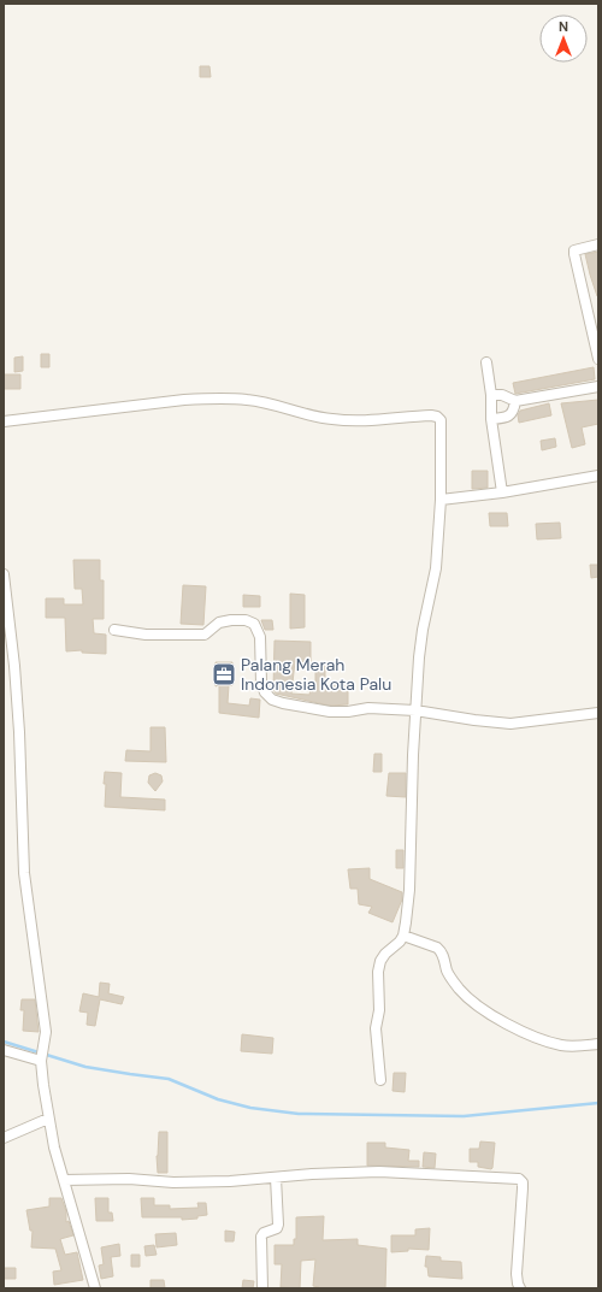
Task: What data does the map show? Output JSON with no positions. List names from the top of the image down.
{
  "places": {
    "office": ["Palang Merah Indonesia Kota Palu"]
  },
  "north": "top"
}
